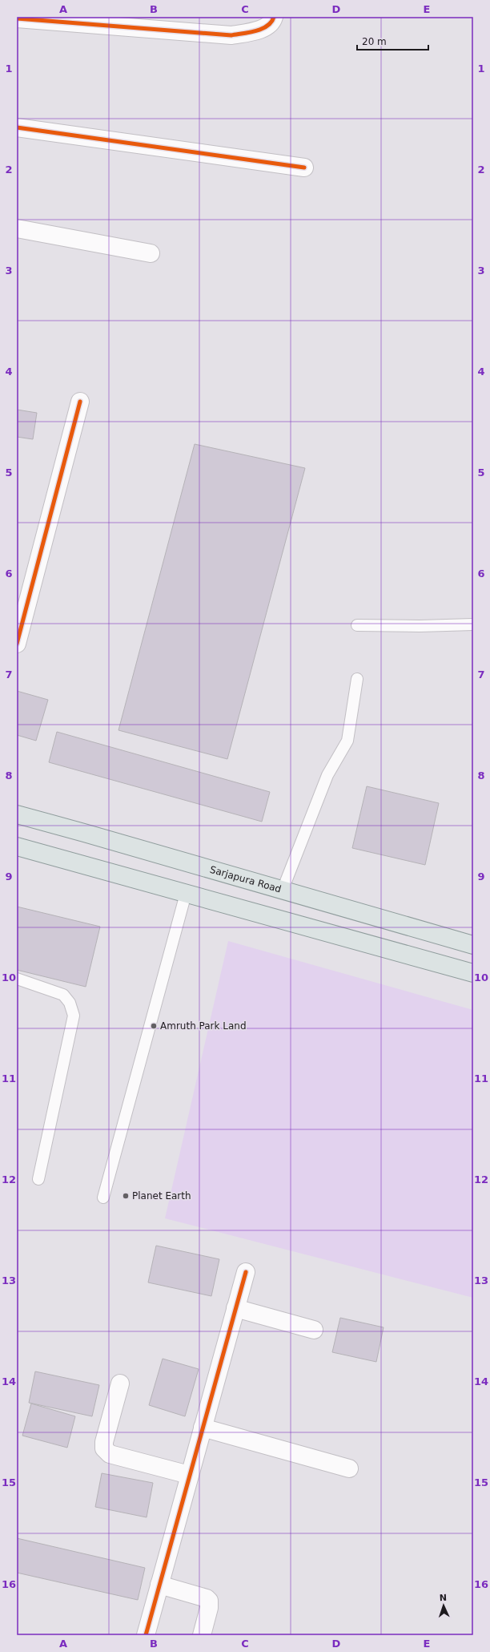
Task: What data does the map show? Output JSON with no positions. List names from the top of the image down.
{
  "streets": {
    "main road": ["Sarjapura Road"]
  },
  "places": ["Amruth Park Land", "Planet Earth"],
  "scale_bar": "20 m",
  "north": "top",
  "grid": {
    "columns": [
      "A",
      "B",
      "C",
      "D",
      "E"
    ],
    "rows": [
      "1",
      "2",
      "3",
      "4",
      "5",
      "6",
      "7",
      "8",
      "9",
      "10",
      "11",
      "12",
      "13",
      "14",
      "15",
      "16"
    ]
  }
}
